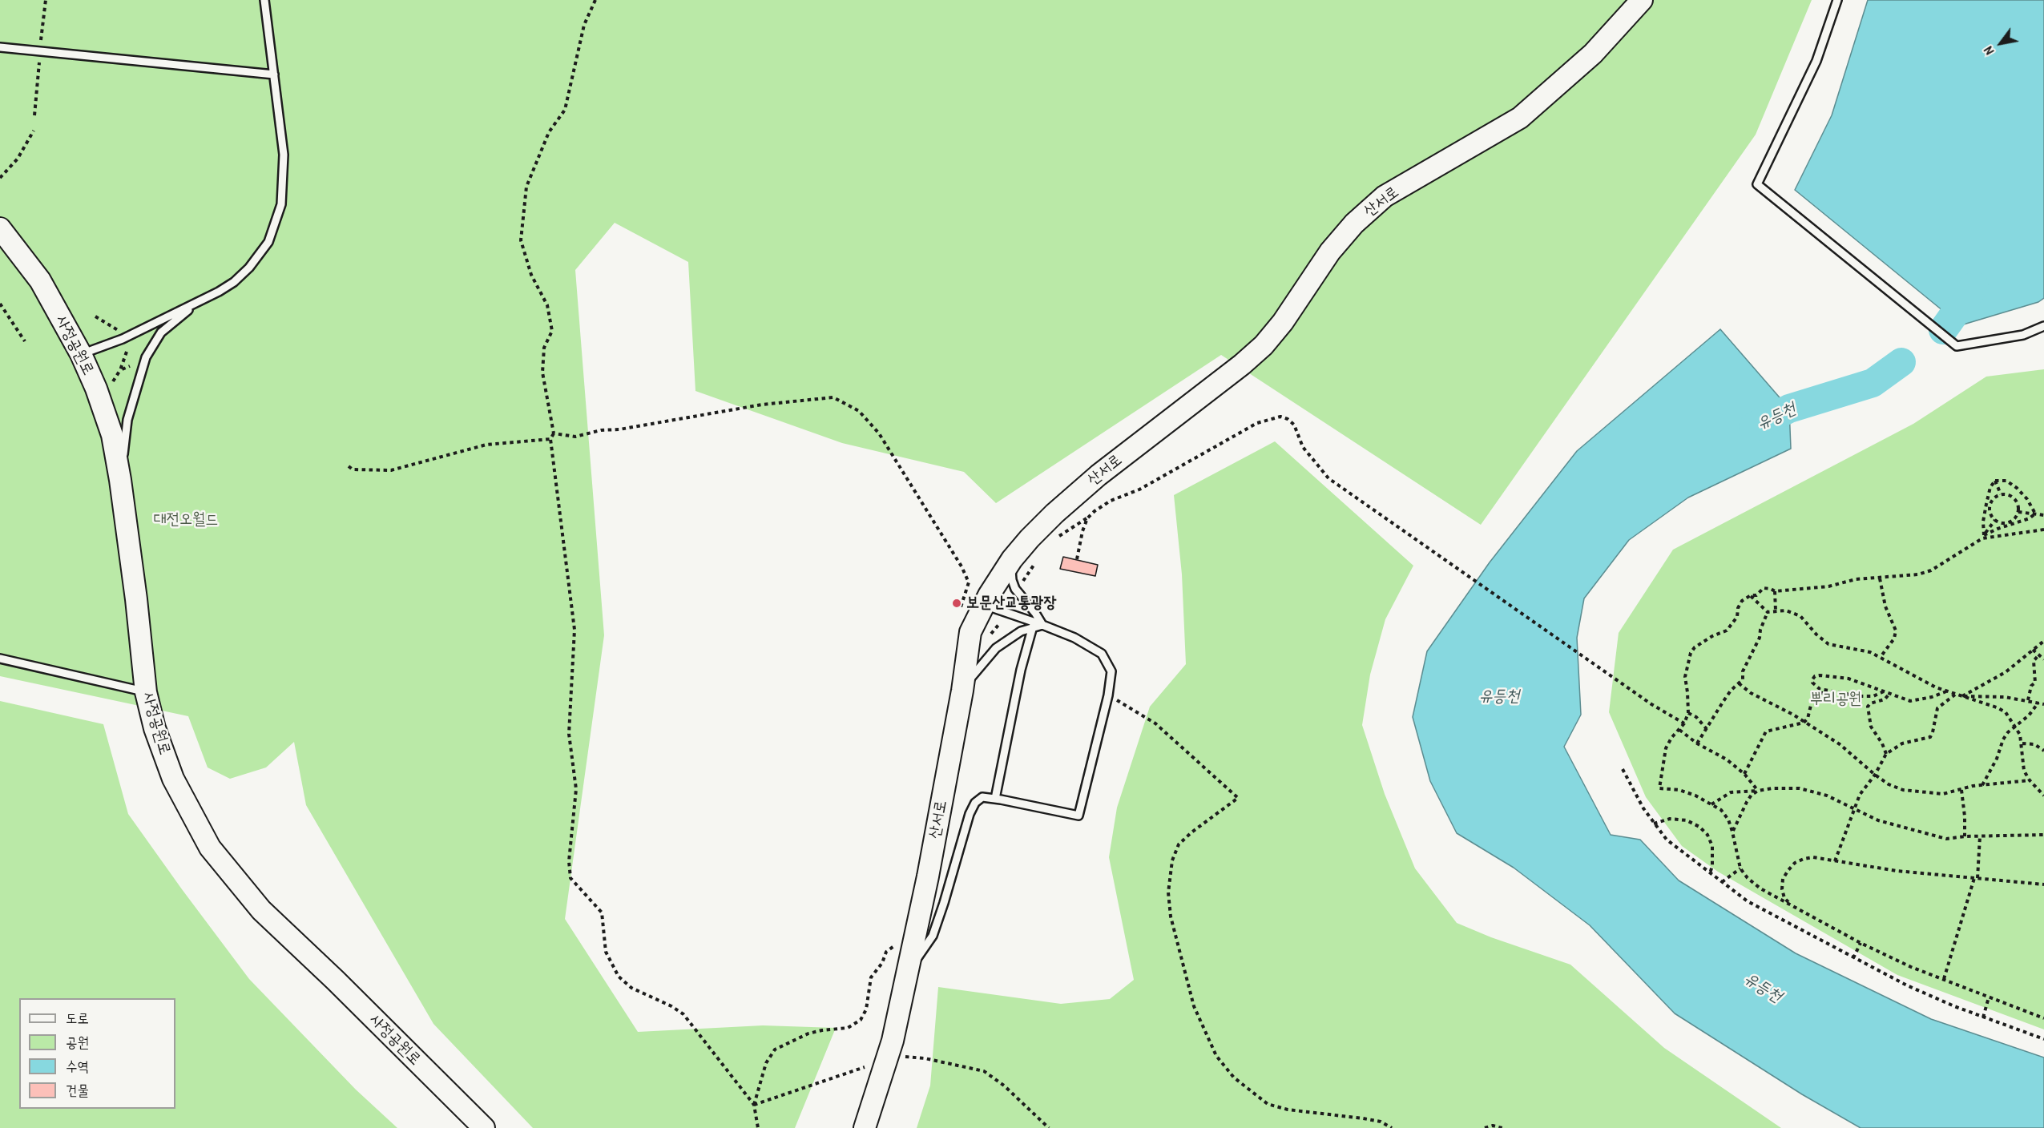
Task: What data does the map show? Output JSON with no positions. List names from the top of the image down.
{
  "streets": {
    "street": ["산서로", "사정공원로"]
  },
  "water": ["유등천"],
  "parks": ["대전오월드", "뿌리공원"],
  "places": ["보문산교통광장"],
  "legend": [
    "도로",
    "공원",
    "수역",
    "건물"
  ],
  "north": "bottom left"
}
